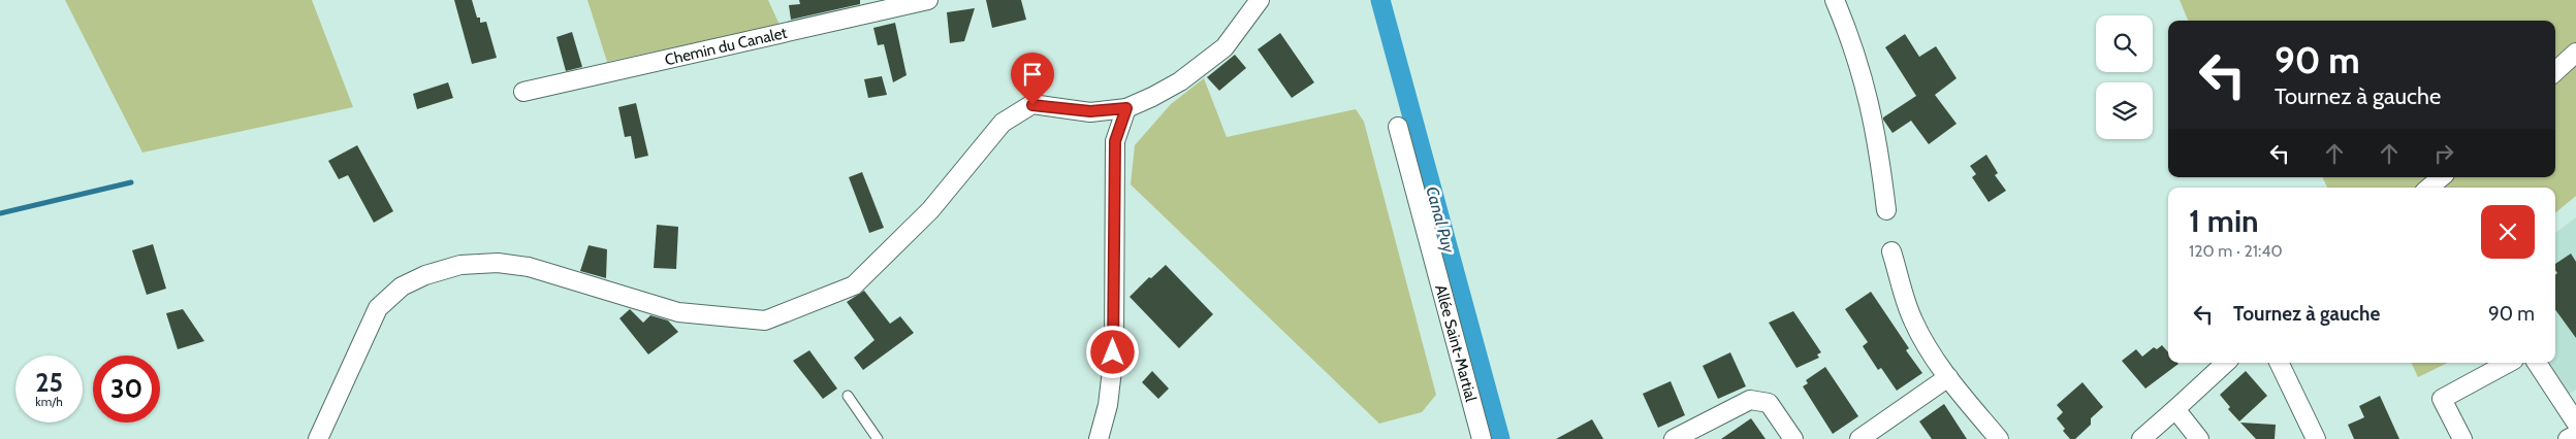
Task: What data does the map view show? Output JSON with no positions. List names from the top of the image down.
{
  "streets": {
    "street": ["Chemin du Canalet", "Allée Saint-Martial"]
  },
  "water": ["Canal Puy"],
  "page": {
    "turn": ["90 m", "Tournez à gauche"],
    "heading": ["1 min", "120 m · 21:40"],
    "list": [
      {
        "name": "Tournez à gauche",
        "value": "90 m"
      }
    ],
    "speed": "25 km/h",
    "limit": "30"
  }
}
